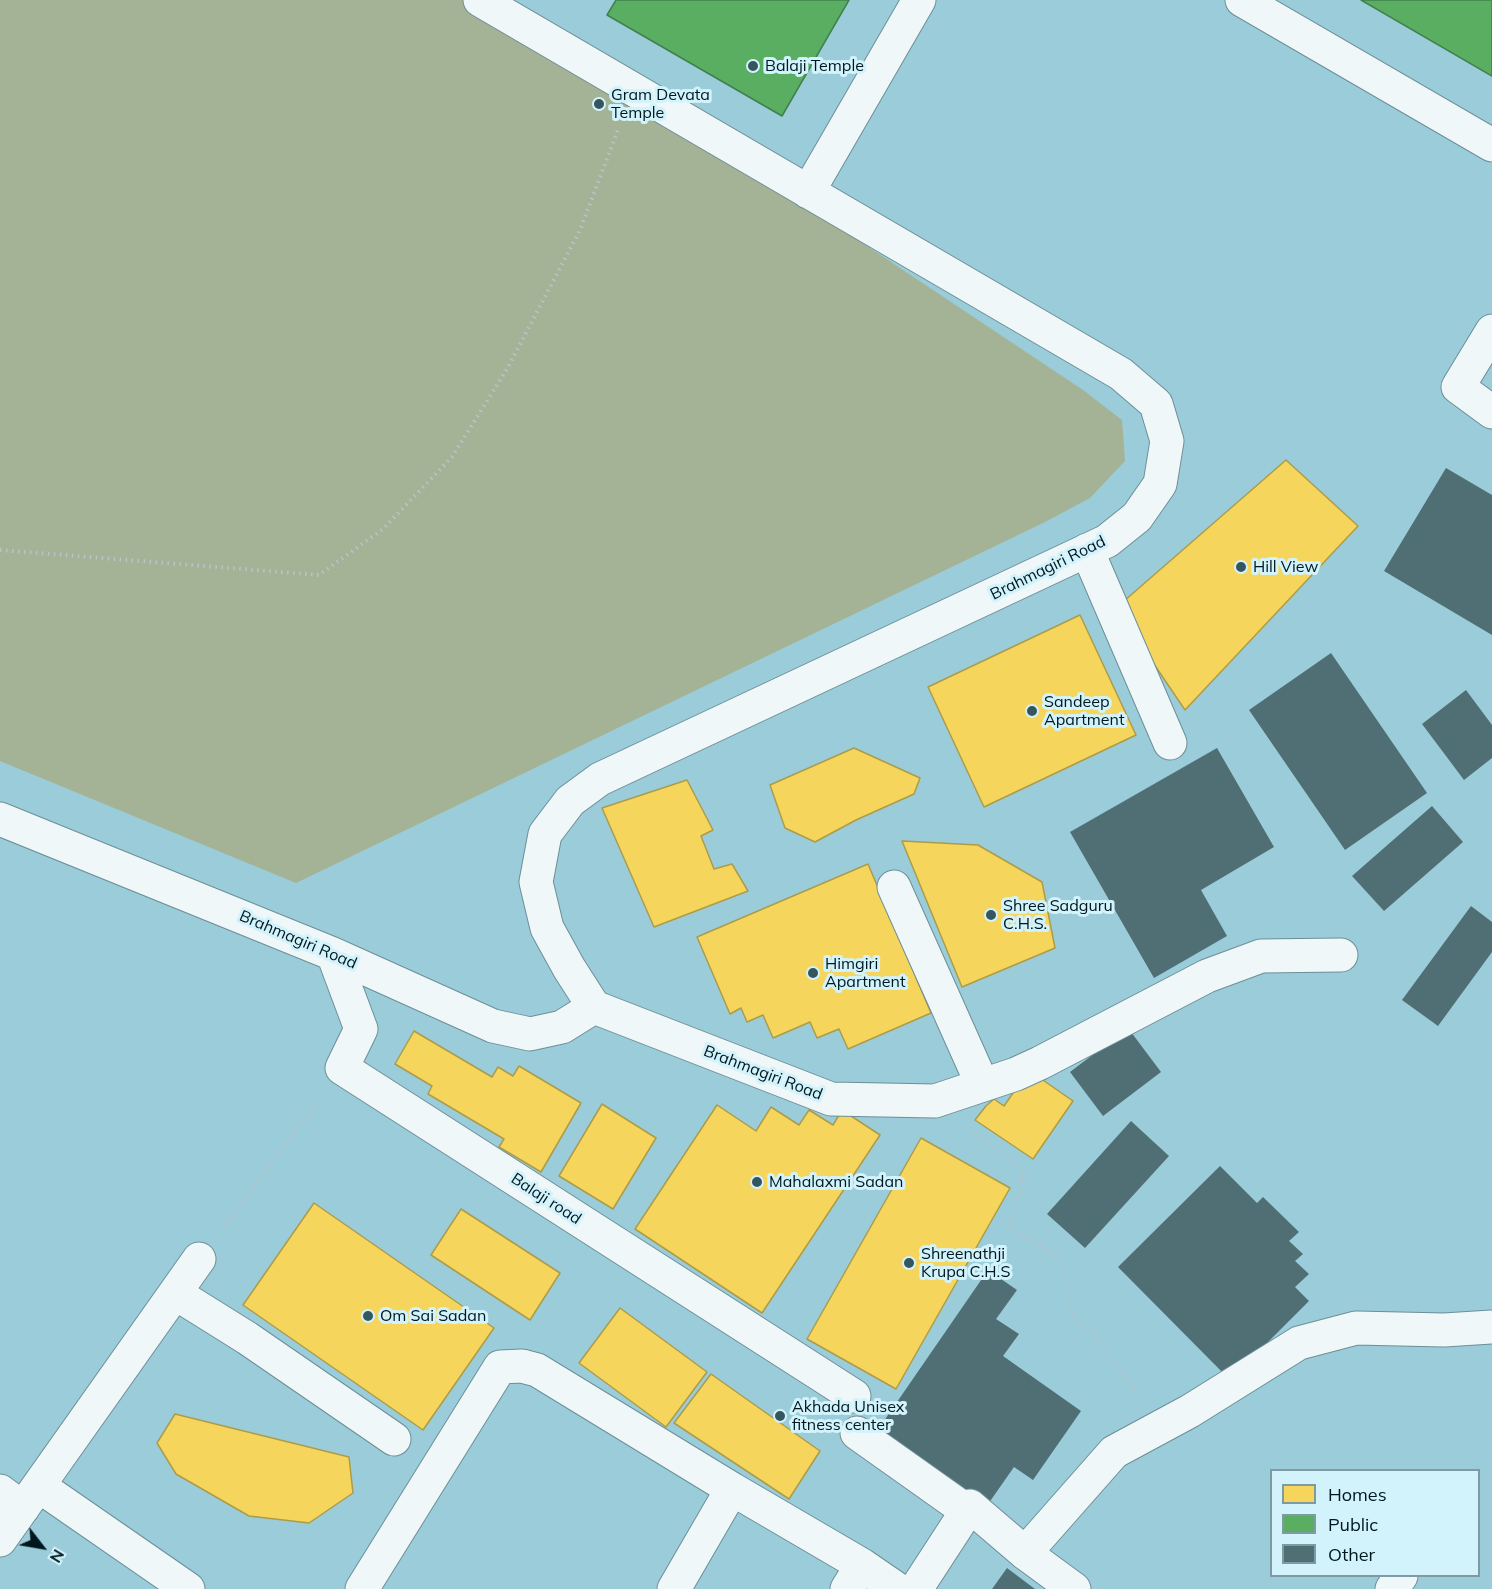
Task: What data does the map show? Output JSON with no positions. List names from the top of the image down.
{
  "streets": {
    "street": ["Brahmagiri Road", "Balaji road"]
  },
  "places": [
    "Balaji Temple",
    "Gram Devata Temple",
    "Hill View",
    "Sandeep Apartment",
    "Shree Sadguru C.H.S.",
    "Himgiri Apartment",
    "Mahalaxmi Sadan",
    "Shreenathji Krupa C.H.S",
    "Om Sai Sadan",
    "Akhada Unisex fitness center"
  ],
  "legend": ["Homes", "Public", "Other"],
  "north": "bottom right"
}
